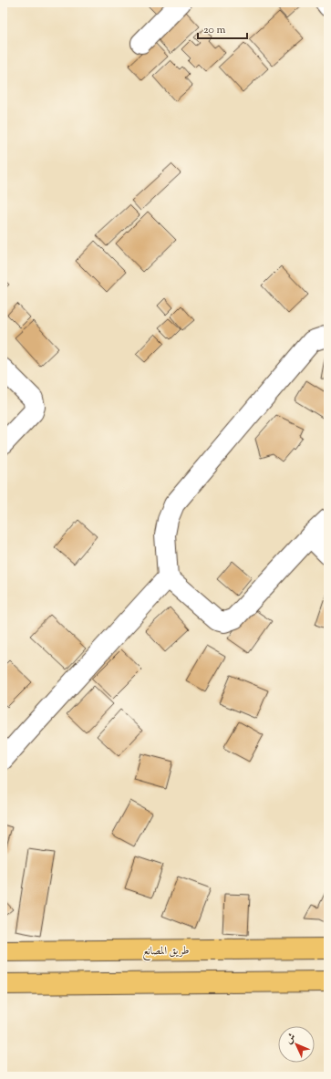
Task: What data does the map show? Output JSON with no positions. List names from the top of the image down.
{
  "streets": {
    "main road": ["طريق المصانع"]
  },
  "scale_bar": "20 m",
  "north": "top left"
}
